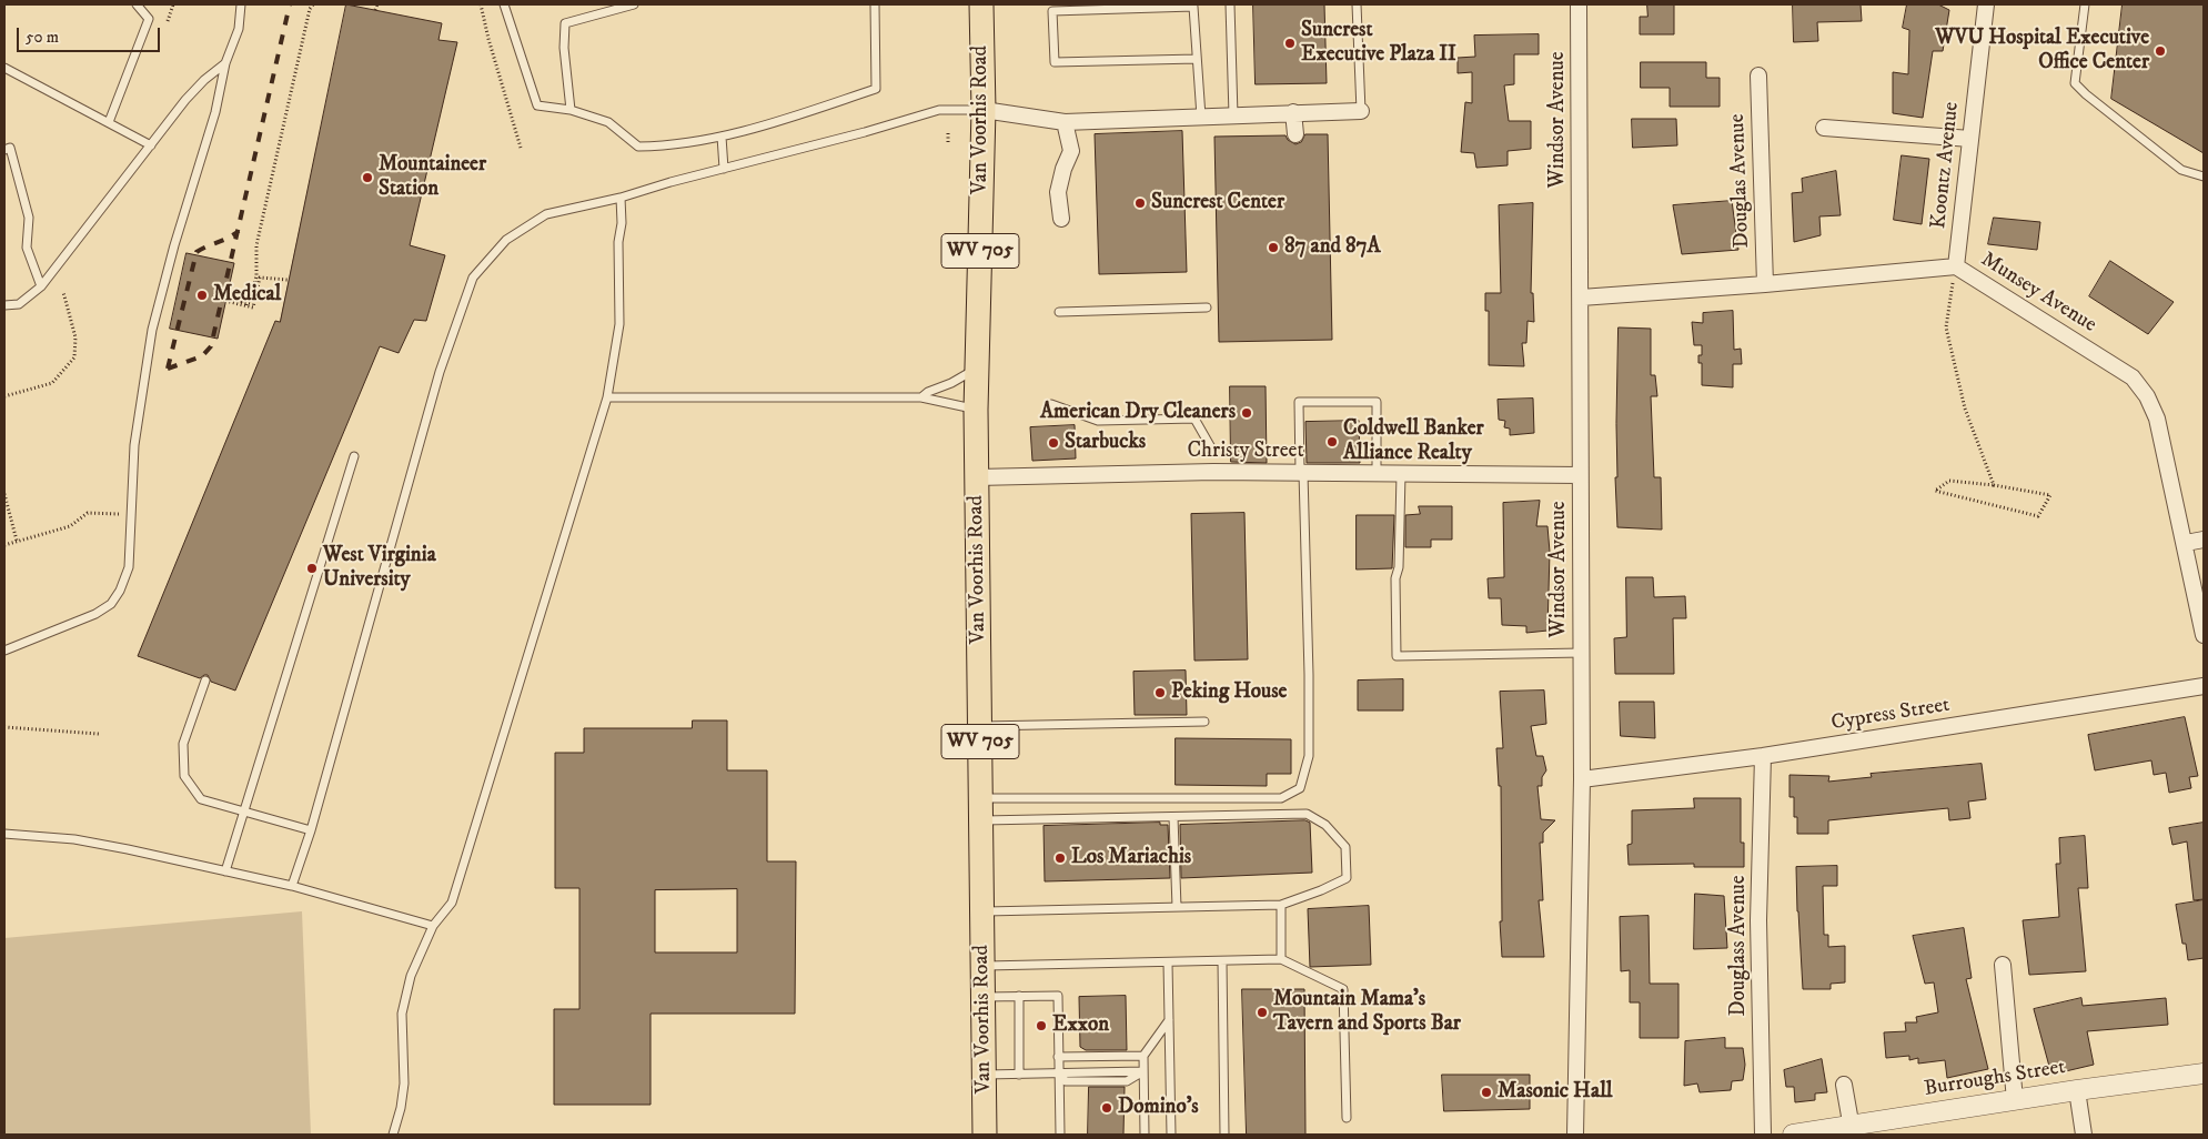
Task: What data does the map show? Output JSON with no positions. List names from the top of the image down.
{
  "streets": {
    "main road": ["Van Voorhis Road", "WV 705"],
    "street": [
      "Windsor Avenue",
      "Koontz Avenue",
      "Douglas Avenue",
      "Munsey Avenue",
      "Christy Street",
      "Cypress Street",
      "Douglass Avenue",
      "Burroughs Street"
    ]
  },
  "crossings": [
    ["Van Voorhis Road", "Christy Street"],
    ["Windsor Avenue", "Munsey Avenue"],
    ["Windsor Avenue", "Christy Street"],
    ["Windsor Avenue", "Cypress Street"],
    ["Koontz Avenue", "Munsey Avenue"],
    ["Douglas Avenue", "Munsey Avenue"],
    ["Cypress Street", "Douglass Avenue"]
  ],
  "places": [
    "Suncrest Executive Plaza II",
    "WVU Hospital Executive Office Center",
    "Mountaineer Station",
    "Suncrest Center",
    "87 and 87A",
    "Medical",
    "American Dry Cleaners",
    "Coldwell Banker Alliance Realty",
    "Starbucks",
    "West Virginia University",
    "Peking House",
    "Los Mariachis",
    "Mountain Mama's Tavern and Sports Bar",
    "Exxon",
    "Masonic Hall",
    "Domino's"
  ],
  "scale_bar": "50 m"
}
